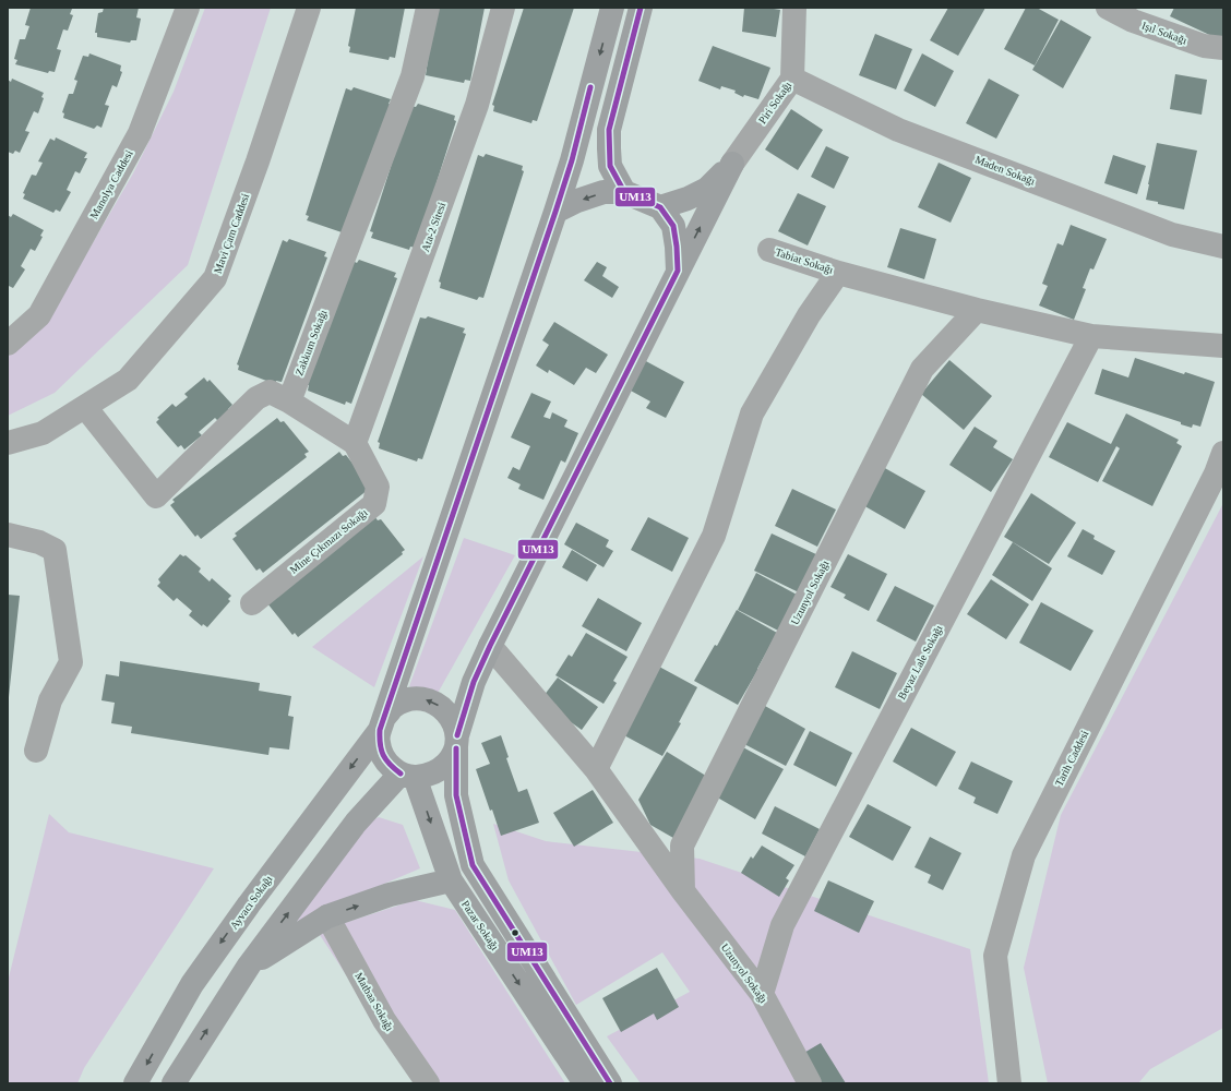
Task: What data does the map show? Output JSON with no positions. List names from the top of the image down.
{
  "streets": {
    "main road": ["Ayvacı Sokağı", "Pazar Sokağı"],
    "street": [
      "Işıl Sokağı",
      "Piri Sokağı",
      "Maden Sokağı",
      "Manolya Caddesi",
      "Ata-2 Sitesi",
      "Mavi Çam Caddesi",
      "Tabiat Sokağı",
      "Zakkum Sokağı",
      "Mine Çıkmazı Sokağı",
      "Uzunyol Sokağı",
      "Beyaz Lale Sokağı",
      "Tarih Caddesi",
      "Matbaa Sokağı"
    ]
  },
  "crossings": [
    ["Piri Sokağı", "Maden Sokağı"],
    ["Ata-2 Sitesi", "Mine Çıkmazı Sokağı"],
    ["Tabiat Sokağı", "Uzunyol Sokağı"],
    ["Tabiat Sokağı", "Beyaz Lale Sokağı"],
    ["Zakkum Sokağı", "Mine Çıkmazı Sokağı"],
    ["Uzunyol Sokağı", "Beyaz Lale Sokağı"],
    ["Ayvacı Sokağı", "Pazar Sokağı"]
  ],
  "lines": ["transit line UM13"]
}
